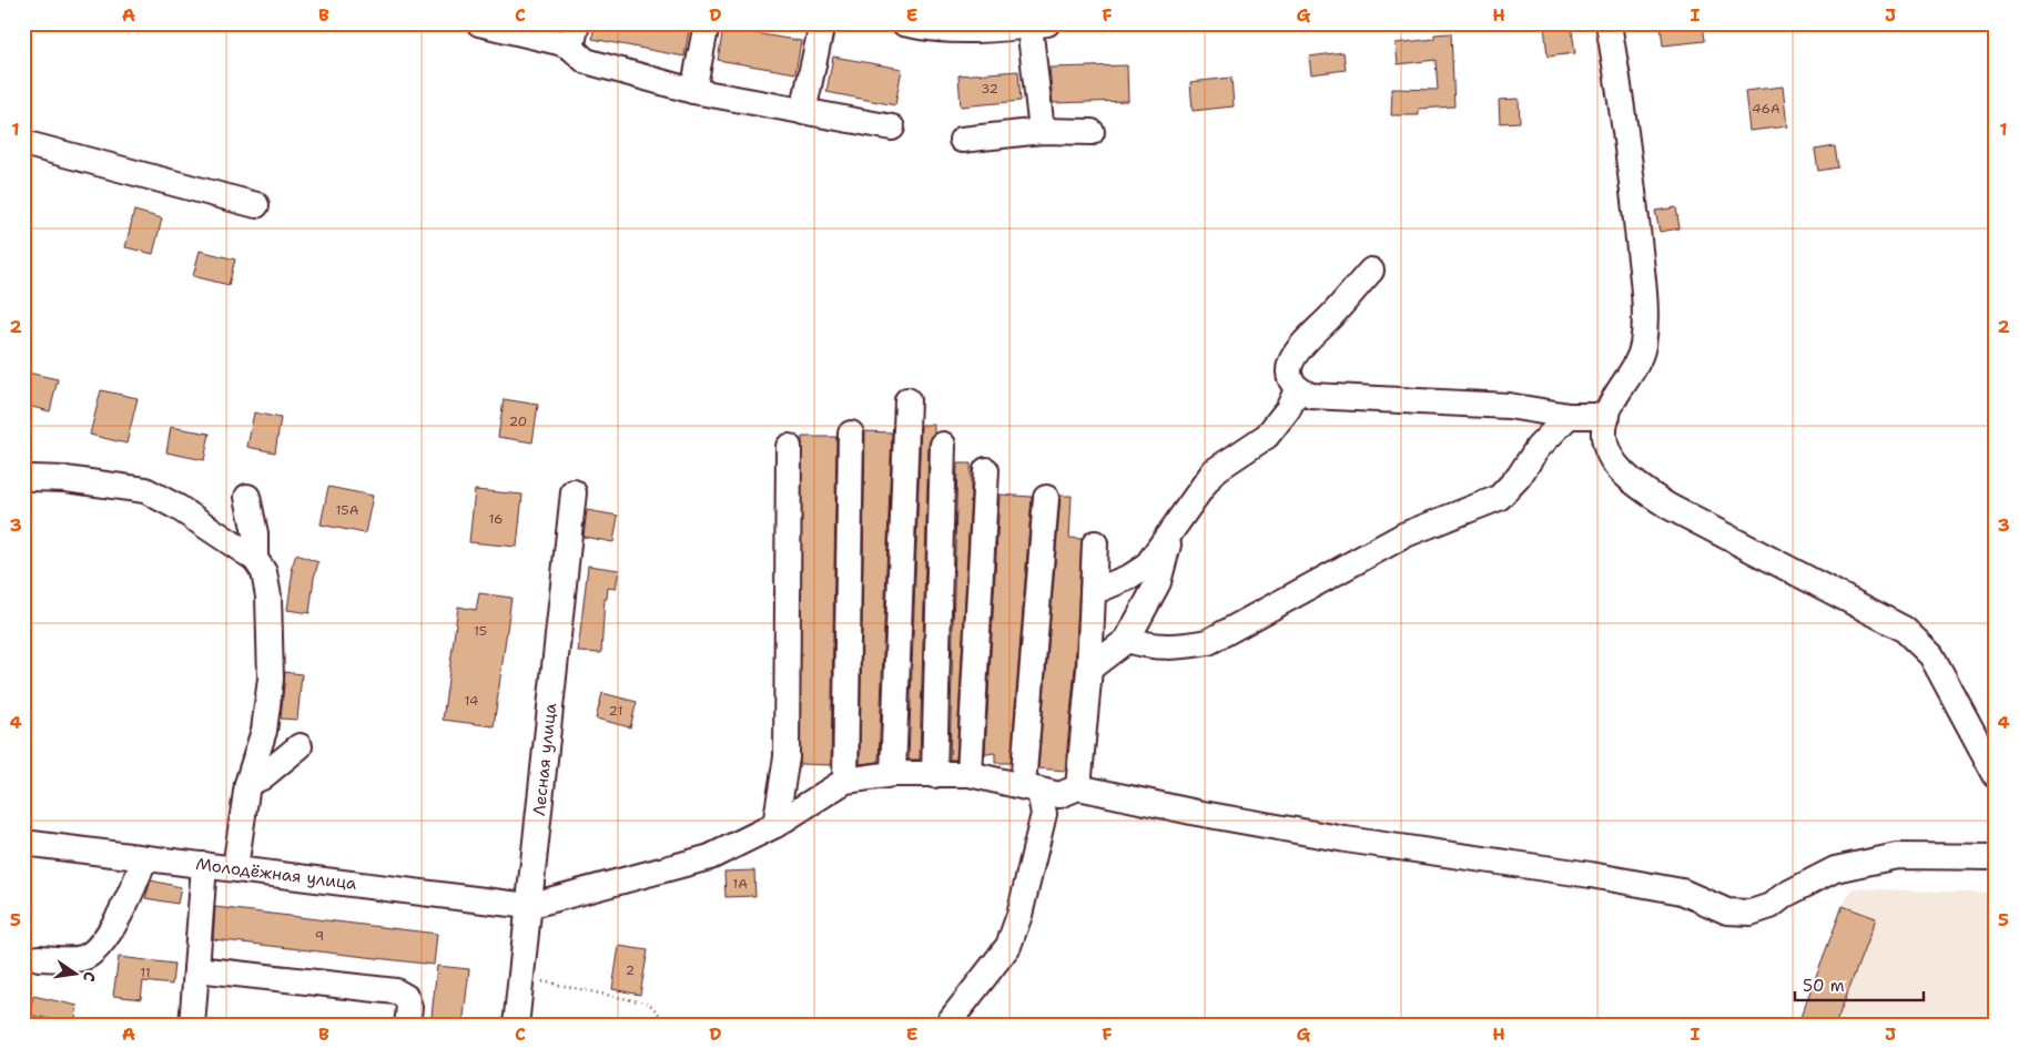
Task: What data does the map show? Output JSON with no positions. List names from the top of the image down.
{
  "streets": {
    "street": ["Лесная улица", "Молодёжная улица"]
  },
  "crossings": [
    ["Лесная улица", "Молодёжная улица"]
  ],
  "house_numbers": [
    "32",
    "46А",
    "20",
    "15А",
    "16",
    "15",
    "14",
    "21",
    "1А",
    "9",
    "2",
    "11"
  ],
  "scale_bar": "50 m",
  "north": "right",
  "grid": {
    "columns": [
      "A",
      "B",
      "C",
      "D",
      "E",
      "F",
      "G",
      "H",
      "I",
      "J"
    ],
    "rows": [
      "1",
      "2",
      "3",
      "4",
      "5"
    ]
  }
}
